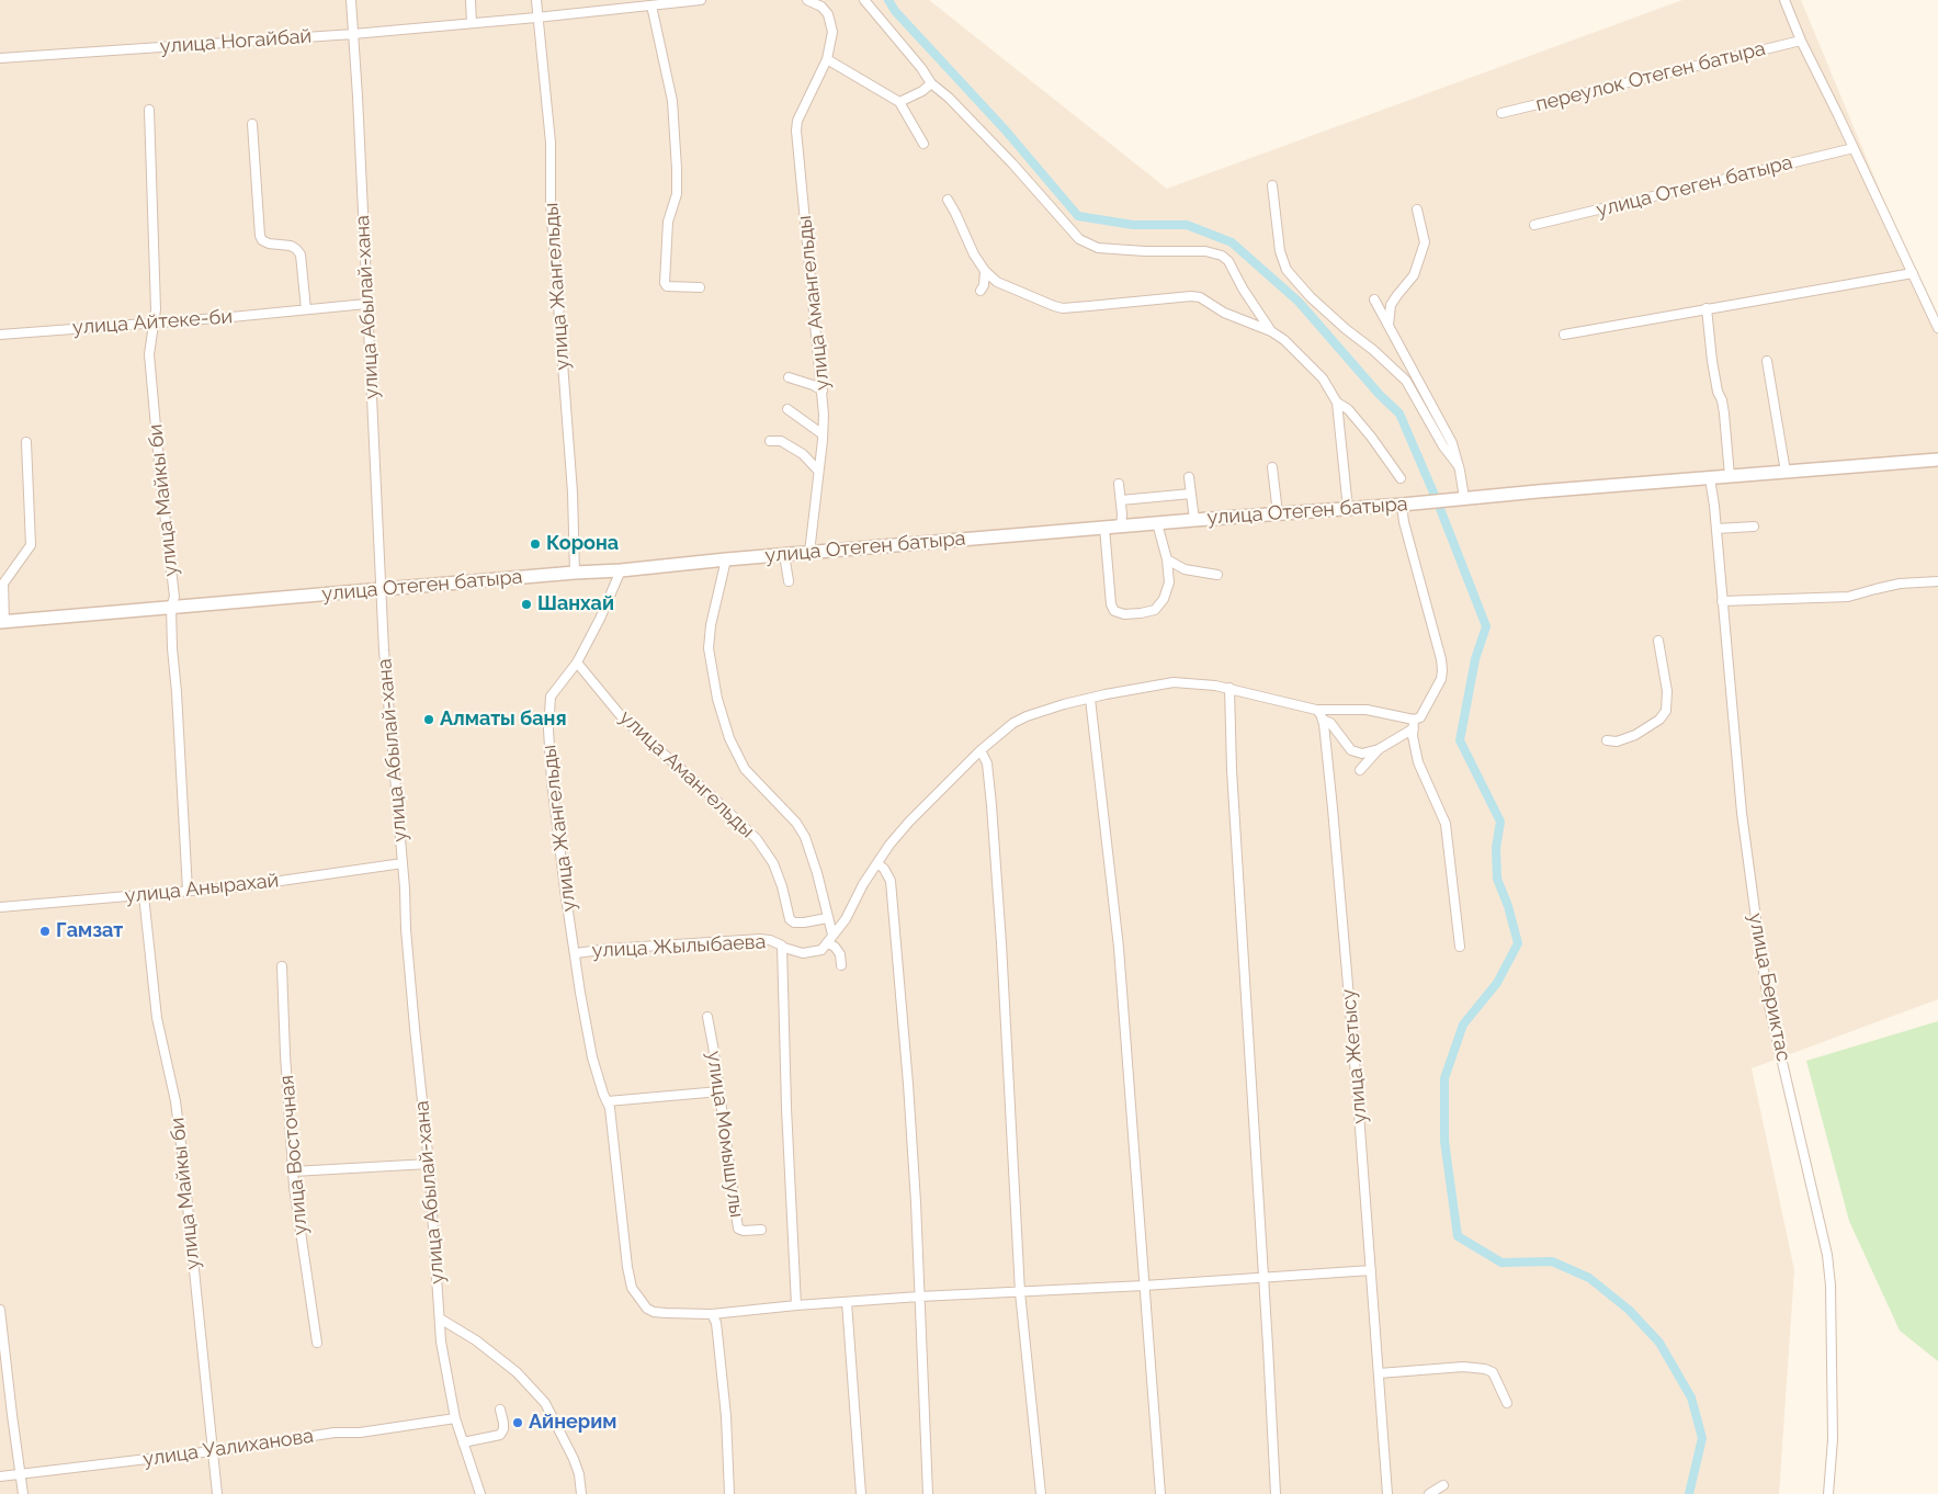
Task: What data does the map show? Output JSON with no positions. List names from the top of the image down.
{
  "streets": {
    "main road": ["улица Отеген батыра"],
    "street": [
      "улица Ногайбай",
      "переулок Отеген батыра",
      "улица Жангельды",
      "улица Амангельды",
      "улица Абылай-хана",
      "улица Айтеке-би",
      "улица Майкы би",
      "улица Анырахай",
      "улица Жылыбаева",
      "улица Бериктас",
      "улица Жетысу",
      "улица Момышулы",
      "улица Восточная",
      "улица Уалиханова"
    ]
  },
  "crossings": [
    ["улица Ногайбай", "улица Жангельды"],
    ["улица Ногайбай", "улица Абылай-хана"],
    ["улица Отеген батыра", "улица Жангельды"],
    ["улица Отеген батыра", "улица Амангельды"],
    ["улица Отеген батыра", "улица Абылай-хана"],
    ["улица Отеген батыра", "улица Майкы би"],
    ["улица Отеген батыра", "улица Бериктас"],
    ["улица Жангельды", "улица Амангельды"],
    ["улица Жангельды", "улица Жылыбаева"],
    ["улица Жангельды", "улица Жетысу"],
    ["улица Абылай-хана", "улица Айтеке-би"],
    ["улица Абылай-хана", "улица Анырахай"],
    ["улица Абылай-хана", "улица Уалиханова"],
    ["улица Айтеке-би", "улица Майкы би"],
    ["улица Майкы би", "улица Анырахай"],
    ["улица Майкы би", "улица Уалиханова"]
  ],
  "places": [
    "Корона",
    "Шанхай",
    "Алматы баня",
    "Гамзат",
    "Айнерим"
  ]
}
